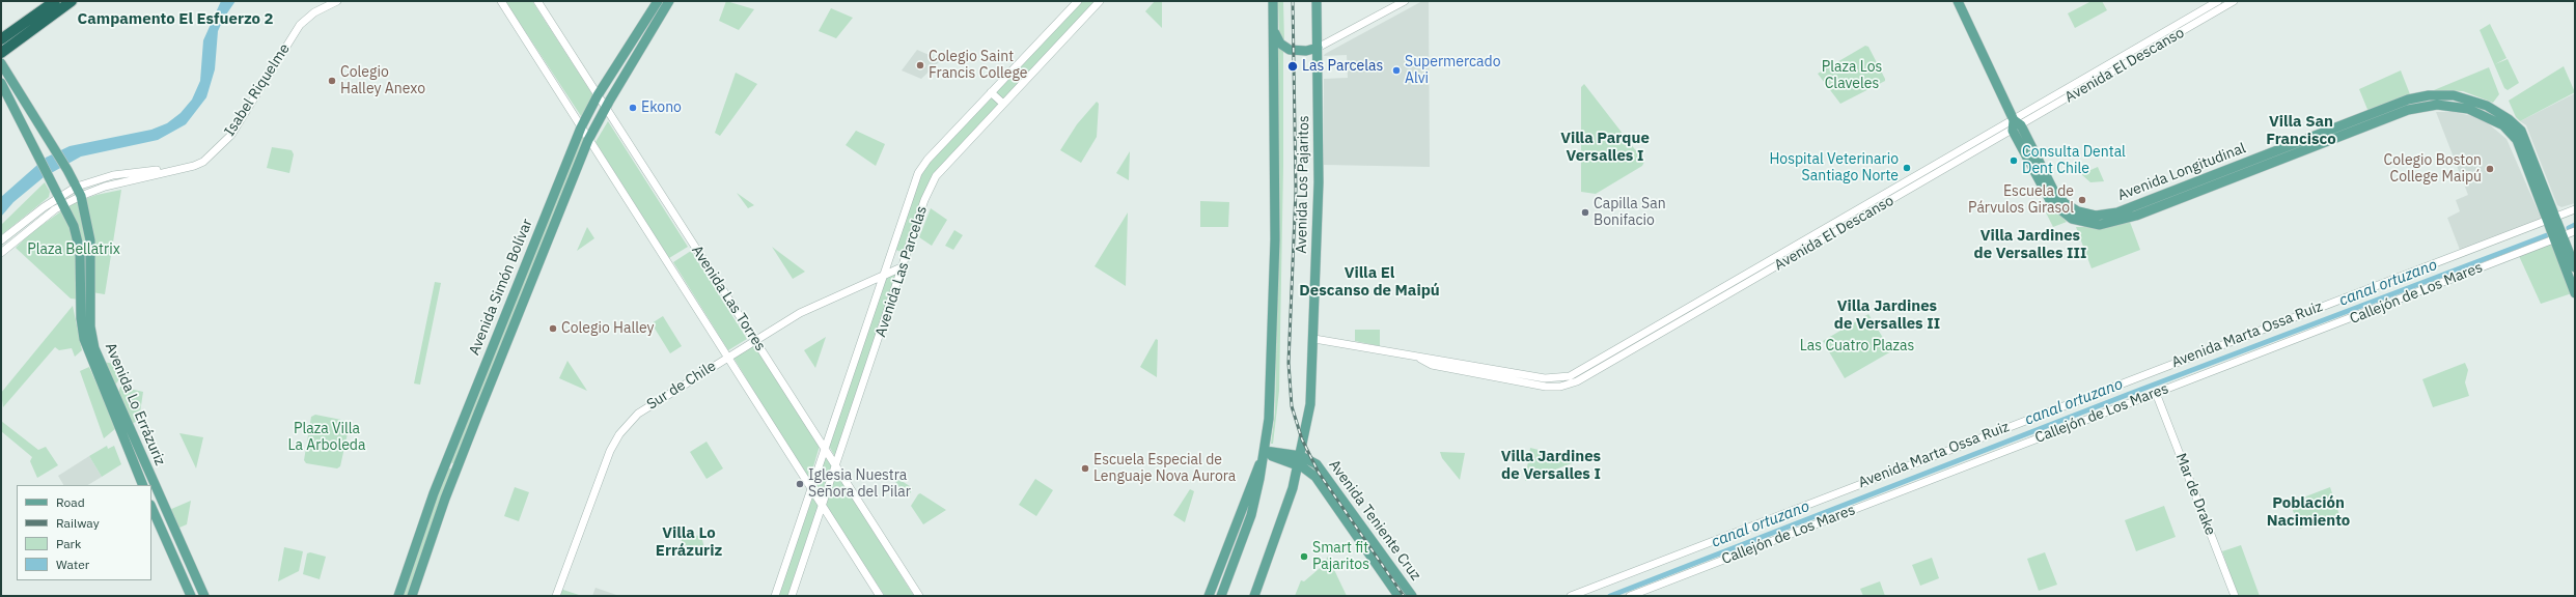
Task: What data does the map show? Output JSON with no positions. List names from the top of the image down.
{
  "streets": {
    "main road": [
      "Avenida Longitudinal",
      "Avenida Los Pajaritos",
      "Avenida Simón Bolívar",
      "Avenida Lo Errázuriz",
      "Avenida Teniente Cruz"
    ],
    "street": [
      "Avenida El Descanso",
      "Isabel Riquelme",
      "Avenida Las Parcelas",
      "Callejón de Los Mares",
      "Avenida Las Torres",
      "Avenida Marta Ossa Ruiz",
      "Sur de Chile",
      "Mar de Drake"
    ]
  },
  "crossings": [
    ["Avenida El Descanso", "Avenida Longitudinal"],
    ["Avenida El Descanso", "Avenida Los Pajaritos"],
    ["Isabel Riquelme", "Avenida Lo Errázuriz"],
    ["Avenida Longitudinal", "Callejón de Los Mares"],
    ["Avenida Longitudinal", "Avenida Marta Ossa Ruiz"],
    ["Avenida Los Pajaritos", "Avenida Teniente Cruz"],
    ["Avenida Las Parcelas", "Avenida Las Torres"],
    ["Avenida Las Parcelas", "Sur de Chile"],
    ["Avenida Simón Bolívar", "Avenida Las Torres"],
    ["Callejón de Los Mares", "Mar de Drake"],
    ["Avenida Las Torres", "Sur de Chile"]
  ],
  "districts": [
    "Campamento El Esfuerzo 2",
    "Villa San Francisco",
    "Villa Parque Versalles I",
    "Villa Jardines de Versalles III",
    "Villa El Descanso de Maipú",
    "Villa Jardines de Versalles II",
    "Villa Jardines de Versalles I",
    "Población Nacimiento",
    "Villa Lo Errázuriz"
  ],
  "water": ["canal ortuzano"],
  "parks": [
    "Plaza Los Claveles",
    "Plaza Bellatrix",
    "Las Cuatro Plazas",
    "Plaza Villa La Arboleda"
  ],
  "places": [
    "Colegio Saint Francis College",
    "Las Parcelas",
    "Supermercado Alvi",
    "Colegio Halley Anexo",
    "Ekono",
    "Consulta Dental Dent Chile",
    "Hospital Veterinario Santiago Norte",
    "Colegio Boston College Maipú",
    "Escuela de Párvulos Girasol",
    "Capilla San Bonifacio",
    "Colegio Halley",
    "Escuela Especial de Lenguaje Nova Aurora",
    "Iglesia Nuestra Señora del Pilar",
    "Smart fit Pajaritos"
  ],
  "legend": [
    "Road",
    "Railway",
    "Park",
    "Water"
  ]
}
